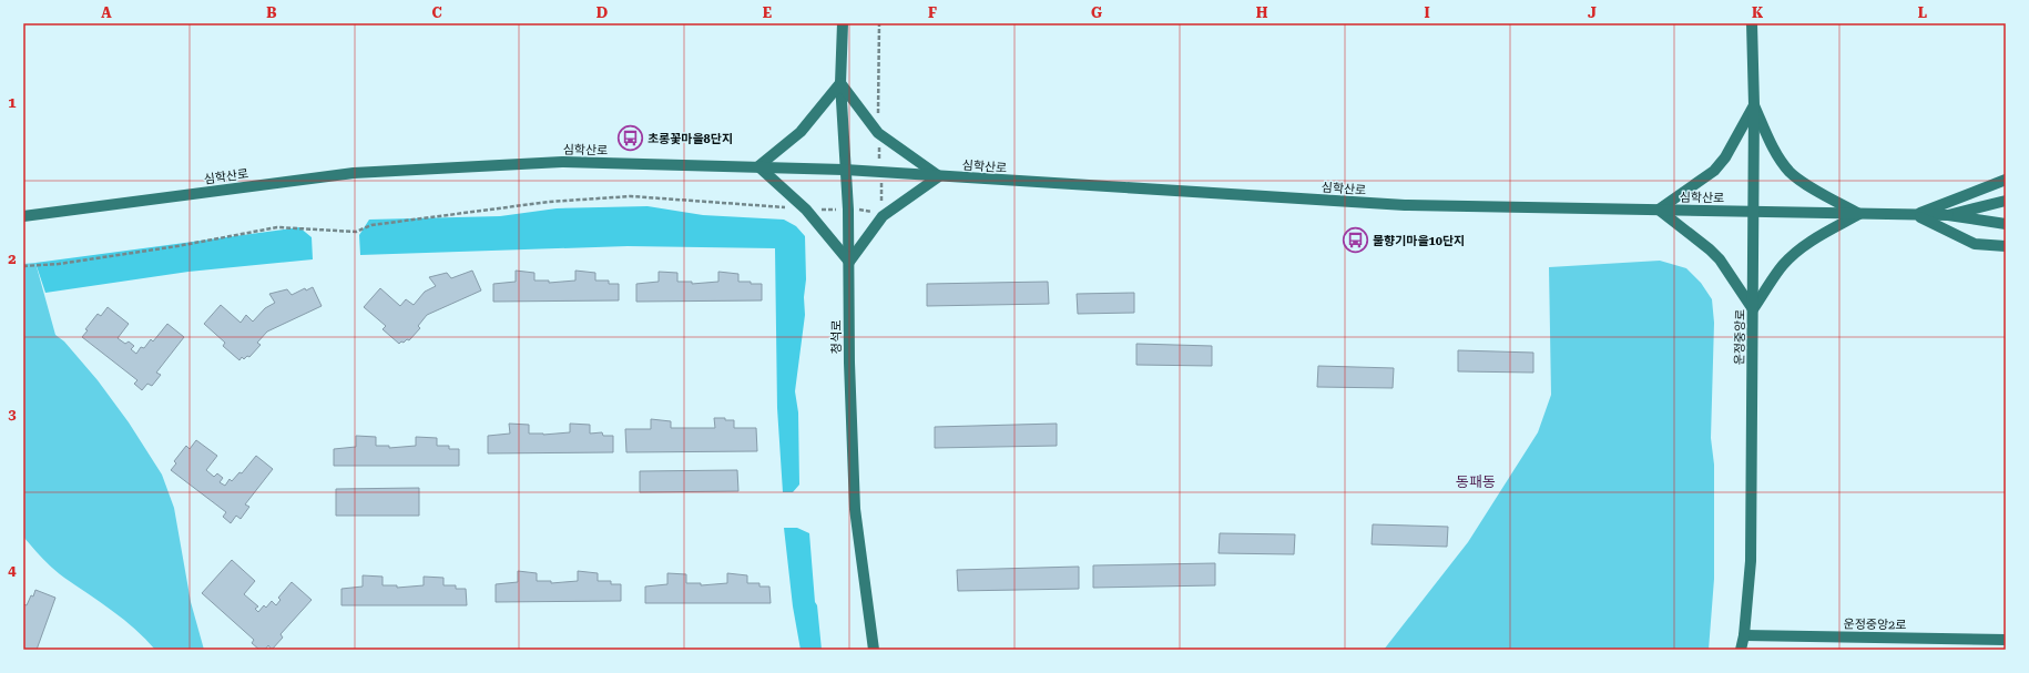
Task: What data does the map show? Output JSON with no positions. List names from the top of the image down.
{
  "streets": {
    "street": [
      "심학산로",
      "청석로",
      "운정중앙로",
      "운정중앙2로"
    ]
  },
  "crossings": [
    ["심학산로", "청석로"],
    ["심학산로", "운정중앙로"],
    ["운정중앙로", "운정중앙2로"]
  ],
  "districts": ["동패동"],
  "places": {
    "bus stop": ["초롱꽃마을8단지", "물향기마을10단지"]
  },
  "grid": {
    "columns": [
      "A",
      "B",
      "C",
      "D",
      "E",
      "F",
      "G",
      "H",
      "I",
      "J",
      "K",
      "L"
    ],
    "rows": [
      "1",
      "2",
      "3",
      "4"
    ]
  }
}
